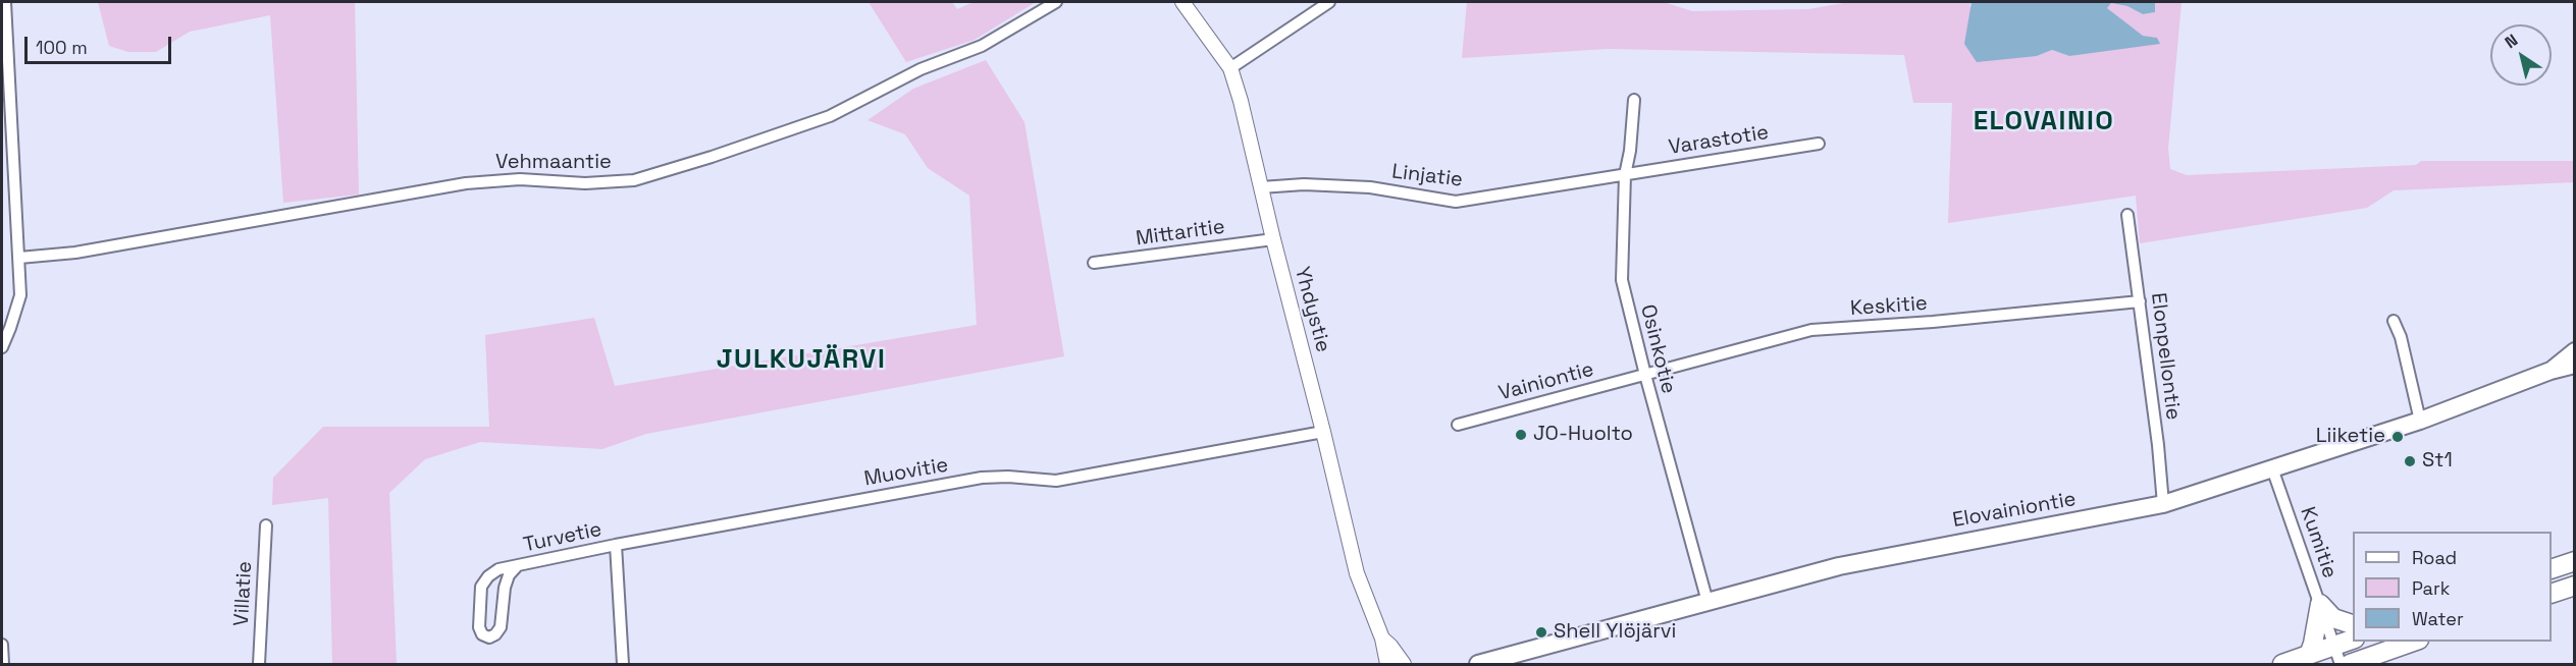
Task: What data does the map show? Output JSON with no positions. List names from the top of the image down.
{
  "streets": {
    "main road": ["Elovainiontie"],
    "street": [
      "Varastotie",
      "Vehmaantie",
      "Linjatie",
      "Mittaritie",
      "Keskitie",
      "Yhdystie",
      "Osinkotie",
      "Elonpellontie",
      "Vainiontie",
      "Muovitie",
      "Turvetie",
      "Kumitie",
      "Villatie"
    ]
  },
  "crossings": [
    ["Varastotie", "Linjatie"],
    ["Varastotie", "Osinkotie"],
    ["Linjatie", "Yhdystie"],
    ["Linjatie", "Osinkotie"],
    ["Mittaritie", "Yhdystie"],
    ["Keskitie", "Osinkotie"],
    ["Keskitie", "Elonpellontie"],
    ["Keskitie", "Vainiontie"],
    ["Yhdystie", "Muovitie"],
    ["Osinkotie", "Vainiontie"],
    ["Osinkotie", "Elovainiontie"],
    ["Elonpellontie", "Elovainiontie"],
    ["Muovitie", "Turvetie"],
    ["Elovainiontie", "Kumitie"]
  ],
  "districts": ["ELOVAINIO", "JULKUJÄRVI"],
  "places": [
    "JO-Huolto",
    "Liiketie",
    "St1",
    "Shell Ylöjärvi"
  ],
  "legend": ["Road", "Park", "Water"],
  "scale_bar": "100 m",
  "north": "top left"
}
